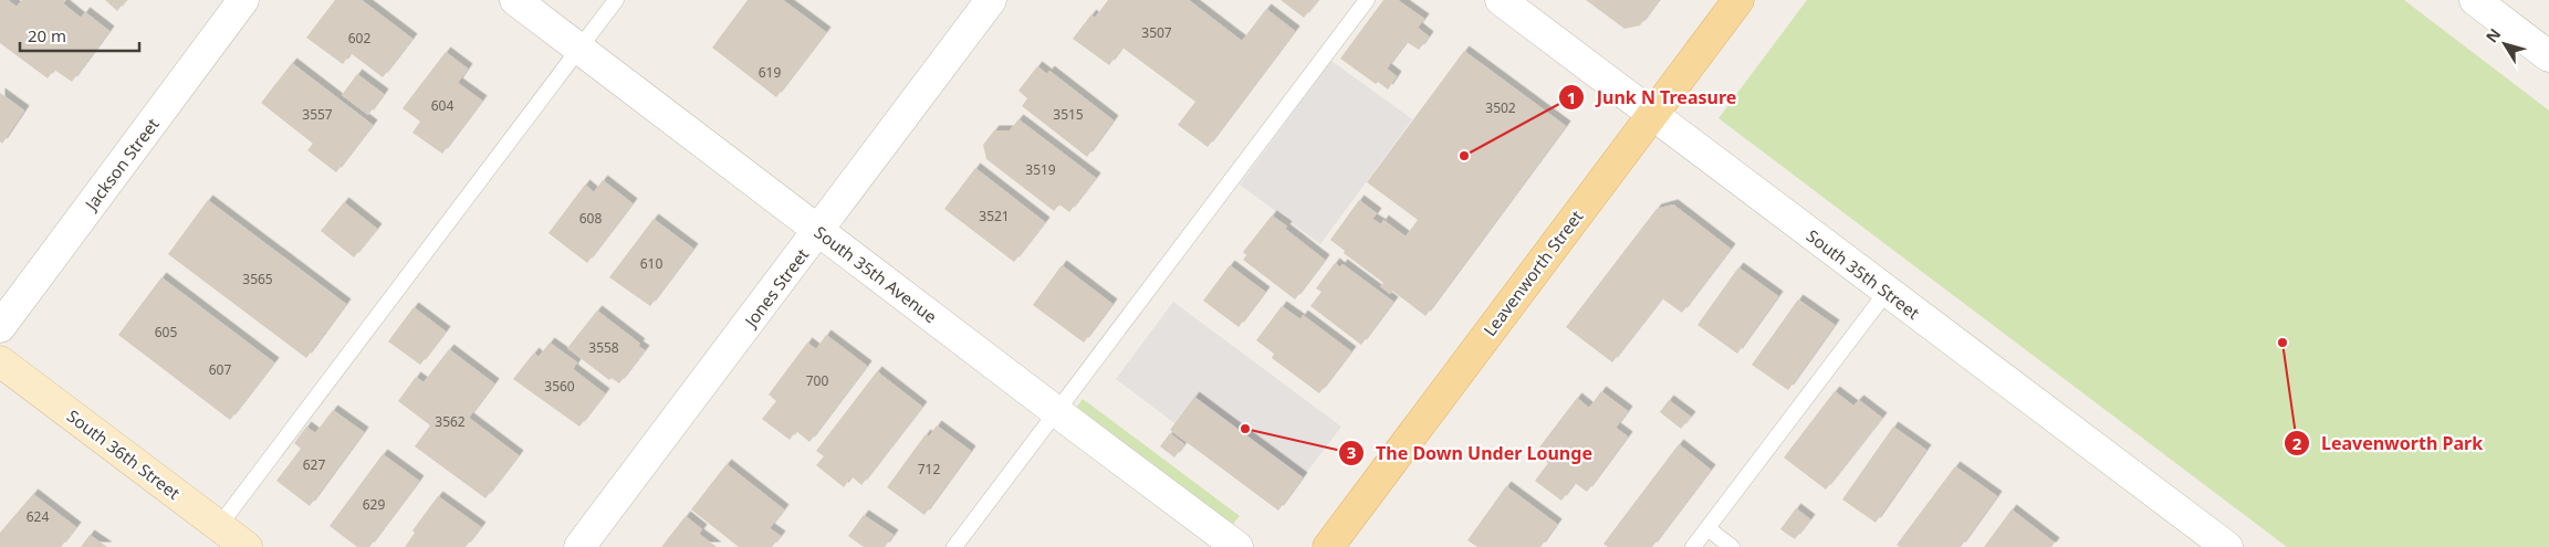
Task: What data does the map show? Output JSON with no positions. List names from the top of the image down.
{
  "streets": {
    "main road": ["Leavenworth Street"],
    "street": [
      "Jackson Street",
      "South 35th Avenue",
      "South 35th Street",
      "Jones Street",
      "South 36th Street"
    ]
  },
  "crossings": [
    ["Leavenworth Street", "South 35th Street"],
    ["South 35th Avenue", "Jones Street"]
  ],
  "places": ["Junk N Treasure", "Leavenworth Park", "The Down Under Lounge"],
  "house_numbers": [
    "3507",
    "602",
    "619",
    "604",
    "3502",
    "3557",
    "3515",
    "3519",
    "3521",
    "608",
    "610",
    "3565",
    "605",
    "3558",
    "607",
    "700",
    "3560",
    "3562",
    "627",
    "712",
    "629",
    "624"
  ],
  "scale_bar": "20 m",
  "north": "top left"
}
